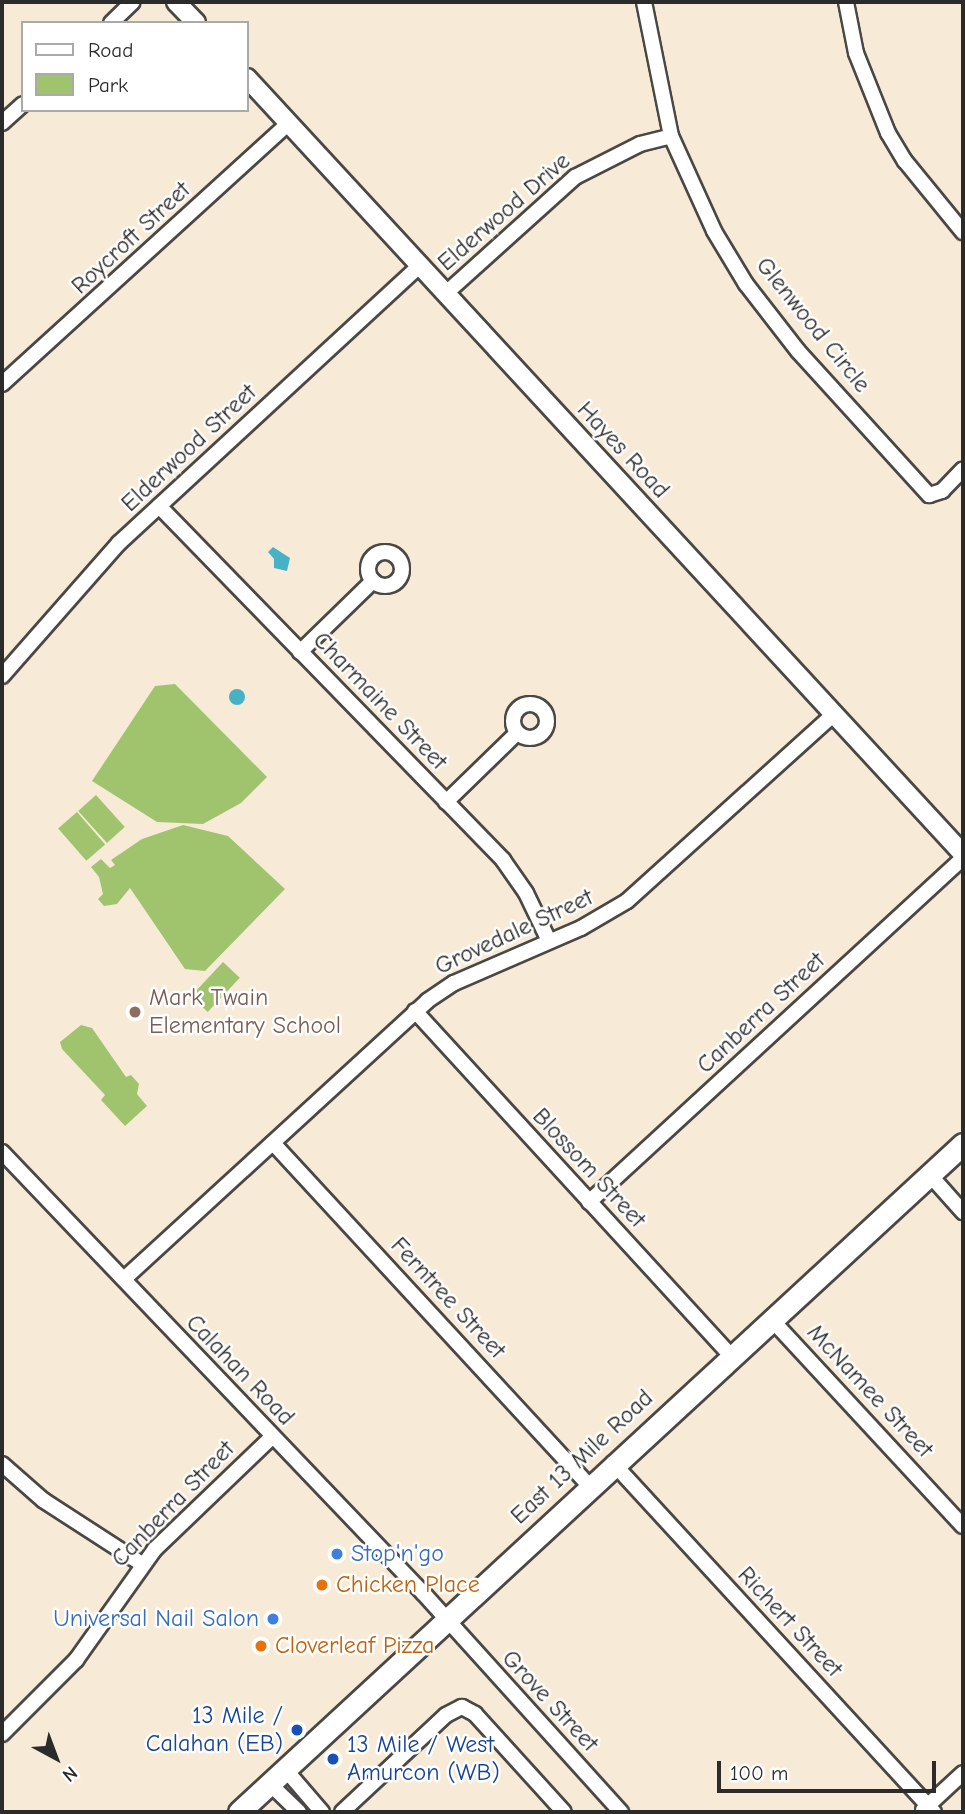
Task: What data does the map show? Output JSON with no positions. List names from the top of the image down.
{
  "streets": {
    "main road": ["East 13 Mile Road"],
    "street": [
      "Elderwood Drive",
      "Roycroft Street",
      "Glenwood Circle",
      "Elderwood Street",
      "Hayes Road",
      "Charmaine Street",
      "Grovedale Street",
      "Canberra Street",
      "Blossom Street",
      "Ferntree Street",
      "Calahan Road",
      "McNamee Street",
      "Richert Street",
      "Grove Street"
    ]
  },
  "crossings": [
    ["Elderwood Drive", "Glenwood Circle"],
    ["Elderwood Drive", "Hayes Road"],
    ["Roycroft Street", "Hayes Road"],
    ["Elderwood Street", "Hayes Road"],
    ["Elderwood Street", "Charmaine Street"],
    ["Hayes Road", "Grovedale Street"],
    ["Hayes Road", "Canberra Street"],
    ["Charmaine Street", "Grovedale Street"],
    ["Grovedale Street", "Blossom Street"],
    ["Grovedale Street", "Ferntree Street"],
    ["Grovedale Street", "Calahan Road"],
    ["Canberra Street", "Blossom Street"],
    ["Canberra Street", "Calahan Road"],
    ["Blossom Street", "East 13 Mile Road"],
    ["Ferntree Street", "East 13 Mile Road"],
    ["Calahan Road", "East 13 Mile Road"],
    ["Calahan Road", "Grove Street"],
    ["McNamee Street", "East 13 Mile Road"],
    ["East 13 Mile Road", "Richert Street"],
    ["East 13 Mile Road", "Grove Street"]
  ],
  "places": [
    "Mark Twain Elementary School",
    "Stop'n'go",
    "Chicken Place",
    "Universal Nail Salon",
    "Cloverleaf Pizza",
    "13 Mile / Calahan (EB)",
    "13 Mile / West Amurcon (WB)"
  ],
  "legend": ["Road", "Park"],
  "scale_bar": "100 m",
  "north": "bottom right"
}
